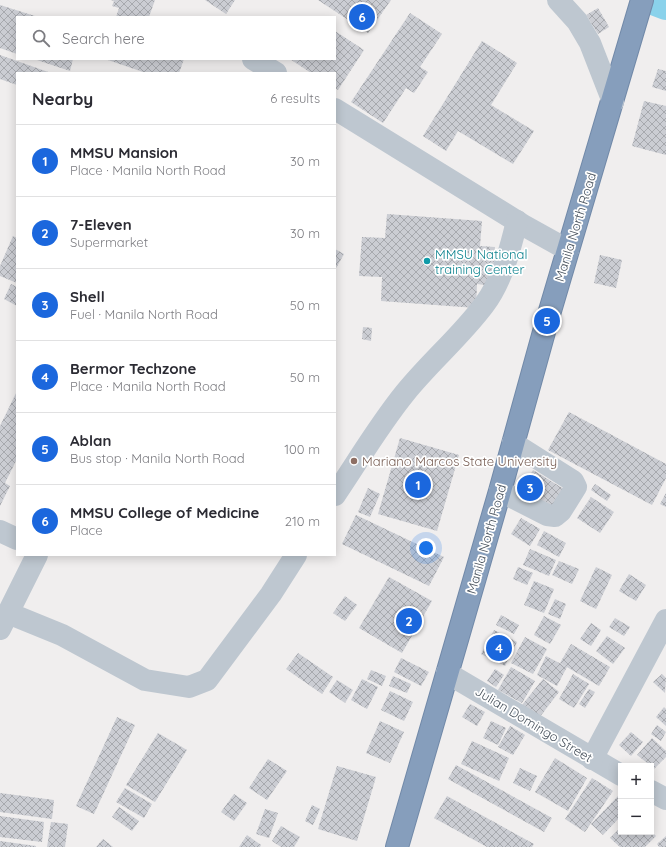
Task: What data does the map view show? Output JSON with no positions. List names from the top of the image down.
{
  "streets": {
    "highway": ["Manila North Road"],
    "street": ["Julian Domingo Street"]
  },
  "crossings": [
    ["Manila North Road", "Julian Domingo Street"]
  ],
  "places": ["MMSU National training Center", "Mariano Marcos State University"],
  "page": {
    "pins": [
      "6",
      "5",
      "1",
      "3",
      "2",
      "4"
    ],
    "search": "Search here",
    "heading": ["Nearby", "6 results"],
    "list": [
      {
        "mark": "1",
        "name": "MMSU Mansion",
        "note": "Place · Manila North Road",
        "value": "30 m"
      },
      {
        "mark": "2",
        "name": "7-Eleven",
        "note": "Supermarket",
        "value": "30 m"
      },
      {
        "mark": "3",
        "name": "Shell",
        "note": "Fuel · Manila North Road",
        "value": "50 m"
      },
      {
        "mark": "4",
        "name": "Bermor Techzone",
        "note": "Place · Manila North Road",
        "value": "50 m"
      },
      {
        "mark": "5",
        "name": "Ablan",
        "note": "Bus stop · Manila North Road",
        "value": "100 m"
      },
      {
        "mark": "6",
        "name": "MMSU College of Medicine",
        "note": "Place",
        "value": "210 m"
      }
    ],
    "map_buttons": ["+", "−"]
  }
}
